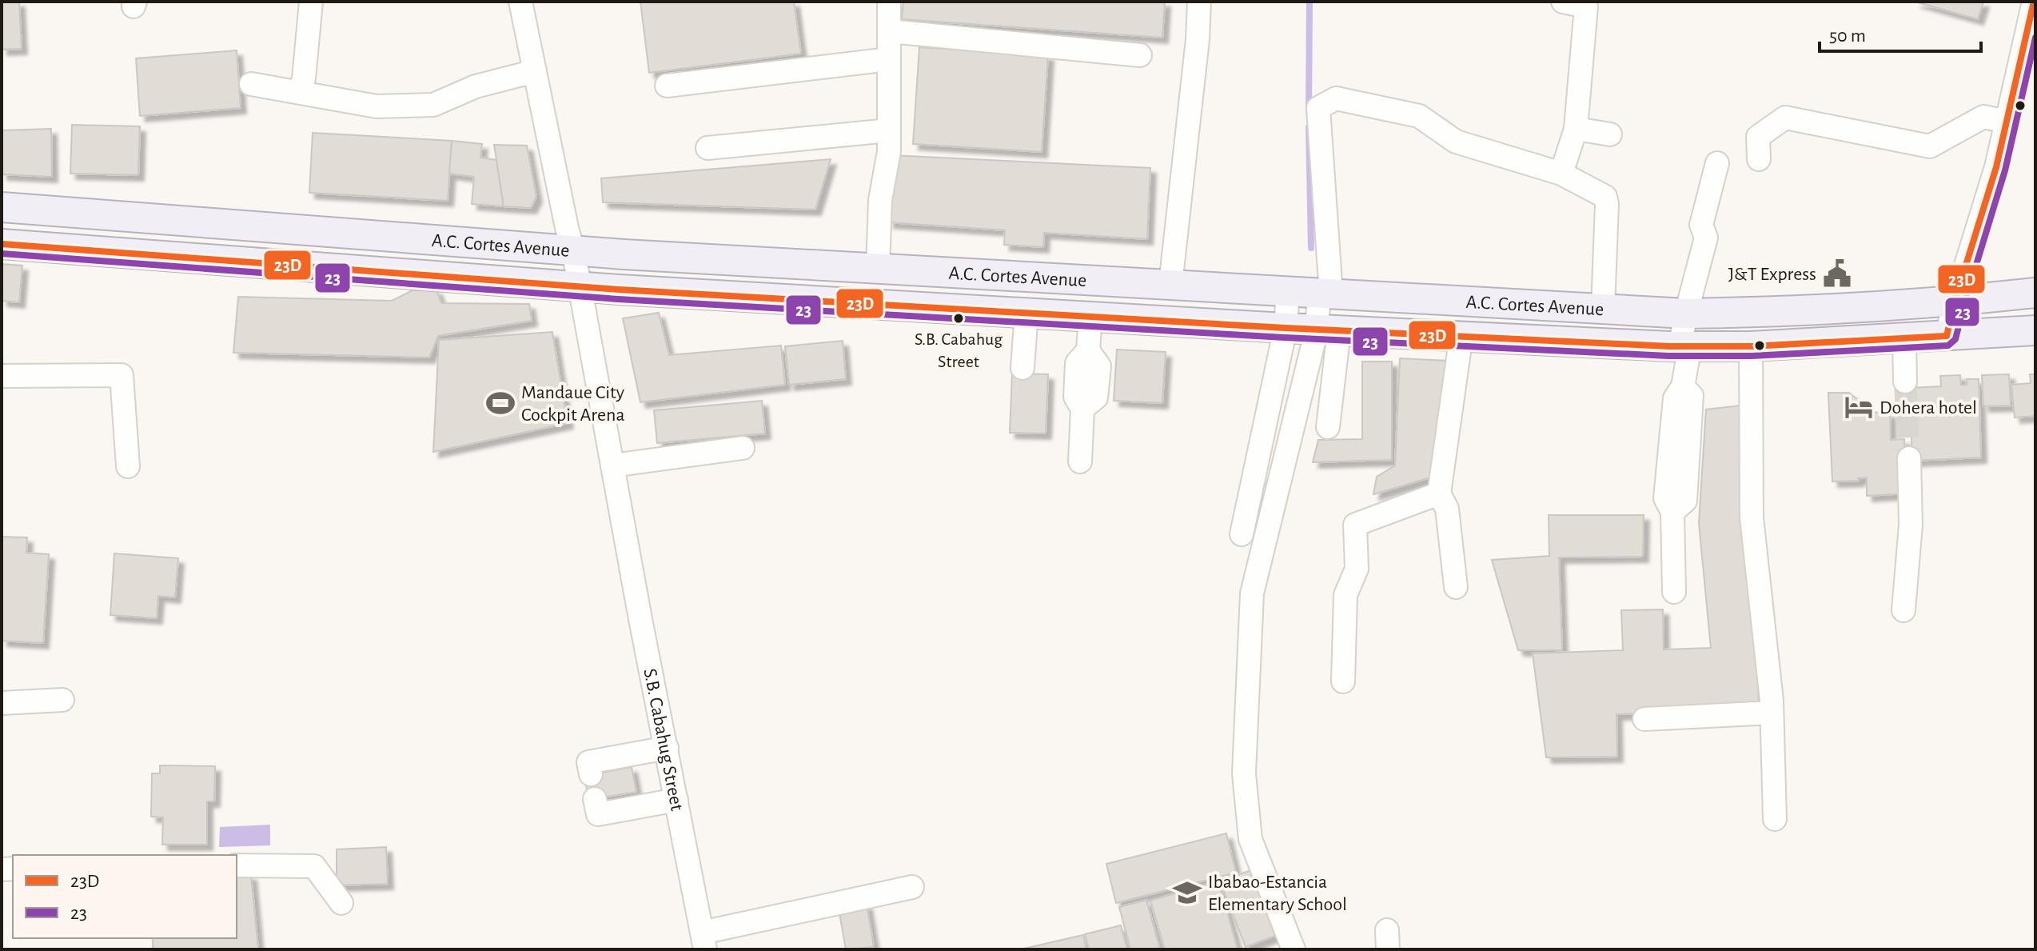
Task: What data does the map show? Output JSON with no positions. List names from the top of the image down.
{
  "streets": {
    "main road": ["A.C. Cortes Avenue"],
    "street": ["S.B. Cabahug Street"]
  },
  "crossings": [
    ["A.C. Cortes Avenue", "S.B. Cabahug Street"]
  ],
  "places": {
    "public building": ["J&T Express"],
    "other": ["S.B. Cabahug Street"],
    "sports": ["Mandaue City Cockpit Arena"],
    "hotel": ["Dohera hotel"],
    "school or university": ["Ibabao-Estancia Elementary School"]
  },
  "lines": ["transit line 23D", "transit line 23"],
  "legend": ["23D", "23"],
  "scale_bar": "50 m"
}
